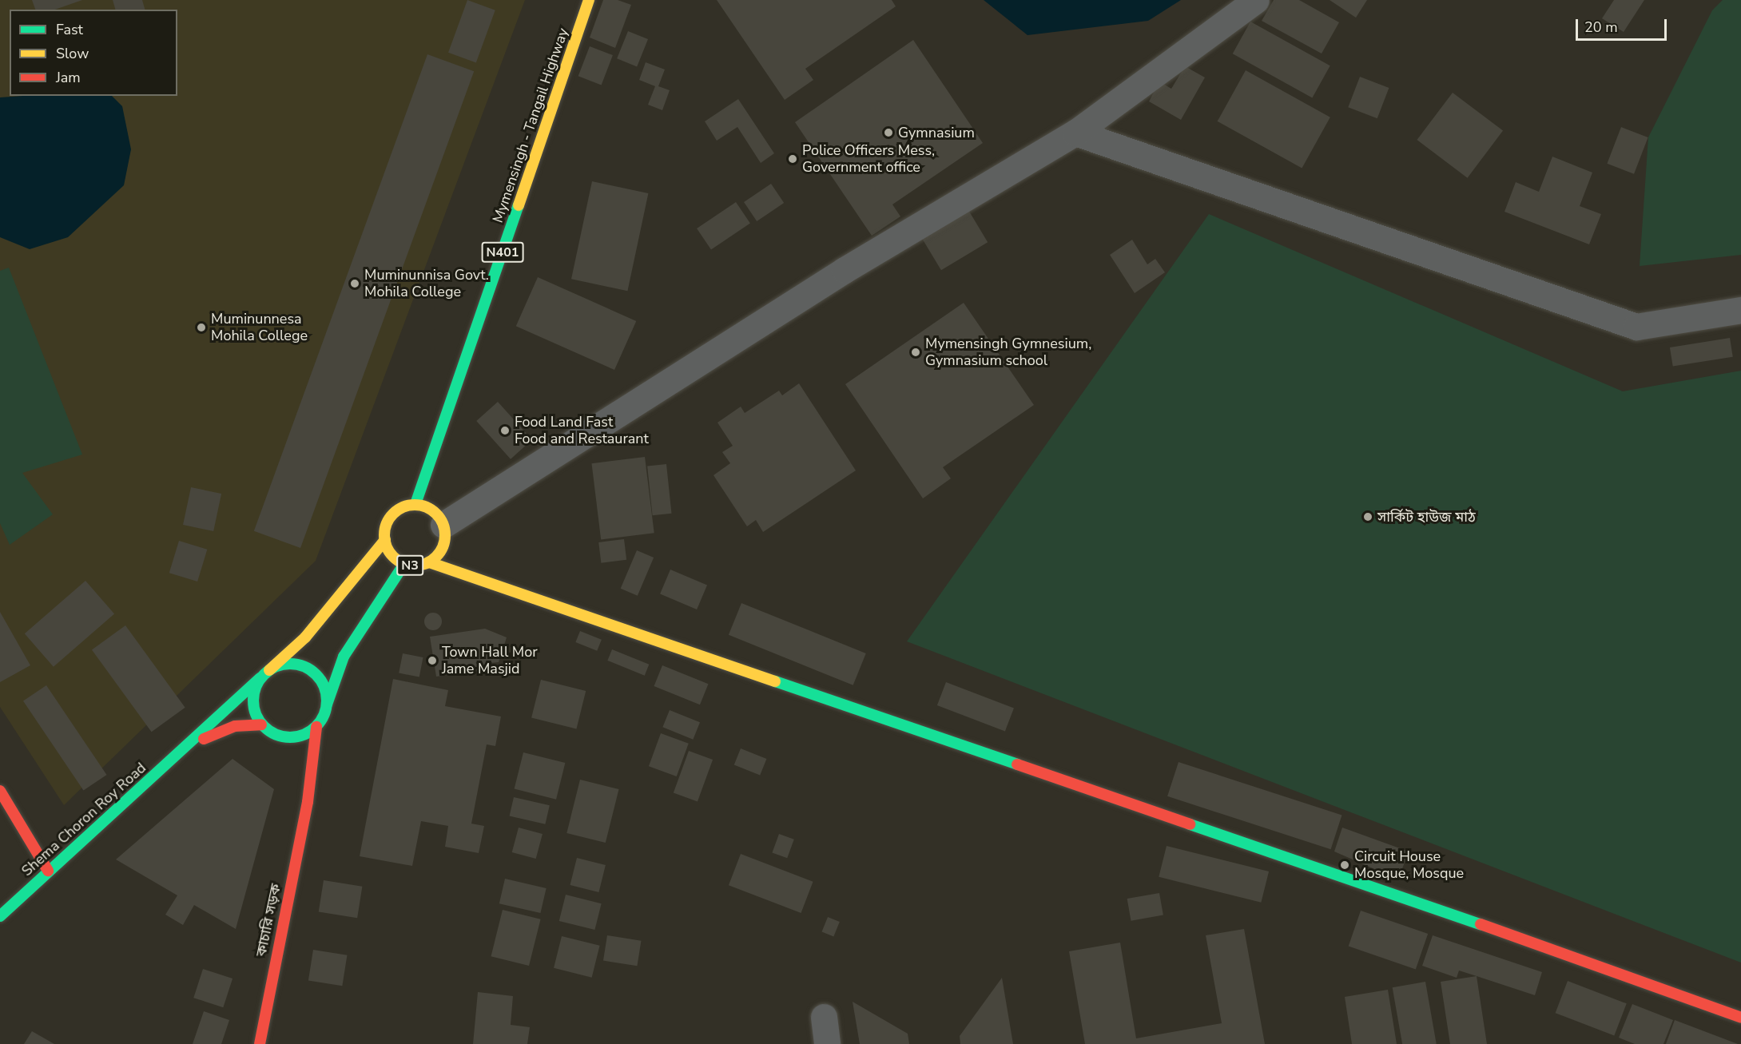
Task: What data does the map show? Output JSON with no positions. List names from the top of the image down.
{
  "streets": {
    "main road": [
      "Mymensingh - Tangail Highway",
      "N401",
      "N3",
      "Shema Choron Roy Road",
      "কাচারি সড়ক"
    ]
  },
  "crossings": [
    ["Mymensingh - Tangail Highway", "N3"],
    ["N3", "Shema Choron Roy Road"],
    ["N3", "কাচারি সড়ক"],
    ["Shema Choron Roy Road", "কাচারি সড়ক"]
  ],
  "places": [
    "Gymnasium",
    "Police Officers Mess, Government office",
    "Muminunnisa Govt. Mohila College",
    "Muminunnesa Mohila College",
    "Mymensingh Gymnesium, Gymnasium school",
    "Food Land Fast Food and Restaurant",
    "সার্কিট হাউজ মাঠ",
    "Town Hall Mor Jame Masjid",
    "Circuit House Mosque, Mosque"
  ],
  "legend": ["Fast", "Slow", "Jam"],
  "scale_bar": "20 m"
}
